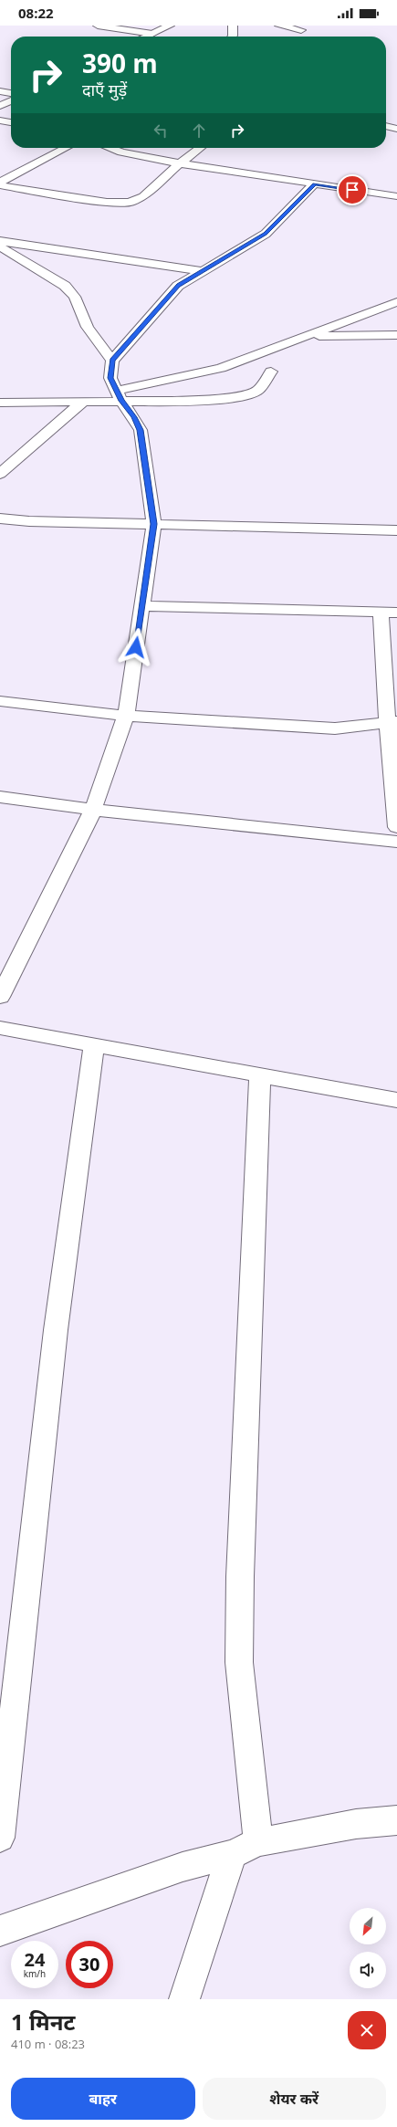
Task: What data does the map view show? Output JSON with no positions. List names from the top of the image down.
{
  "north": "bottom left",
  "page": {
    "status": "08:22",
    "turn": ["390 m", "दाएँ मुड़ें"],
    "speed": "24 km/h",
    "limit": "30",
    "heading": ["1 मिनट", "410 m · 08:23"],
    "buttons": ["बाहर", "शेयर करें"]
  }
}
